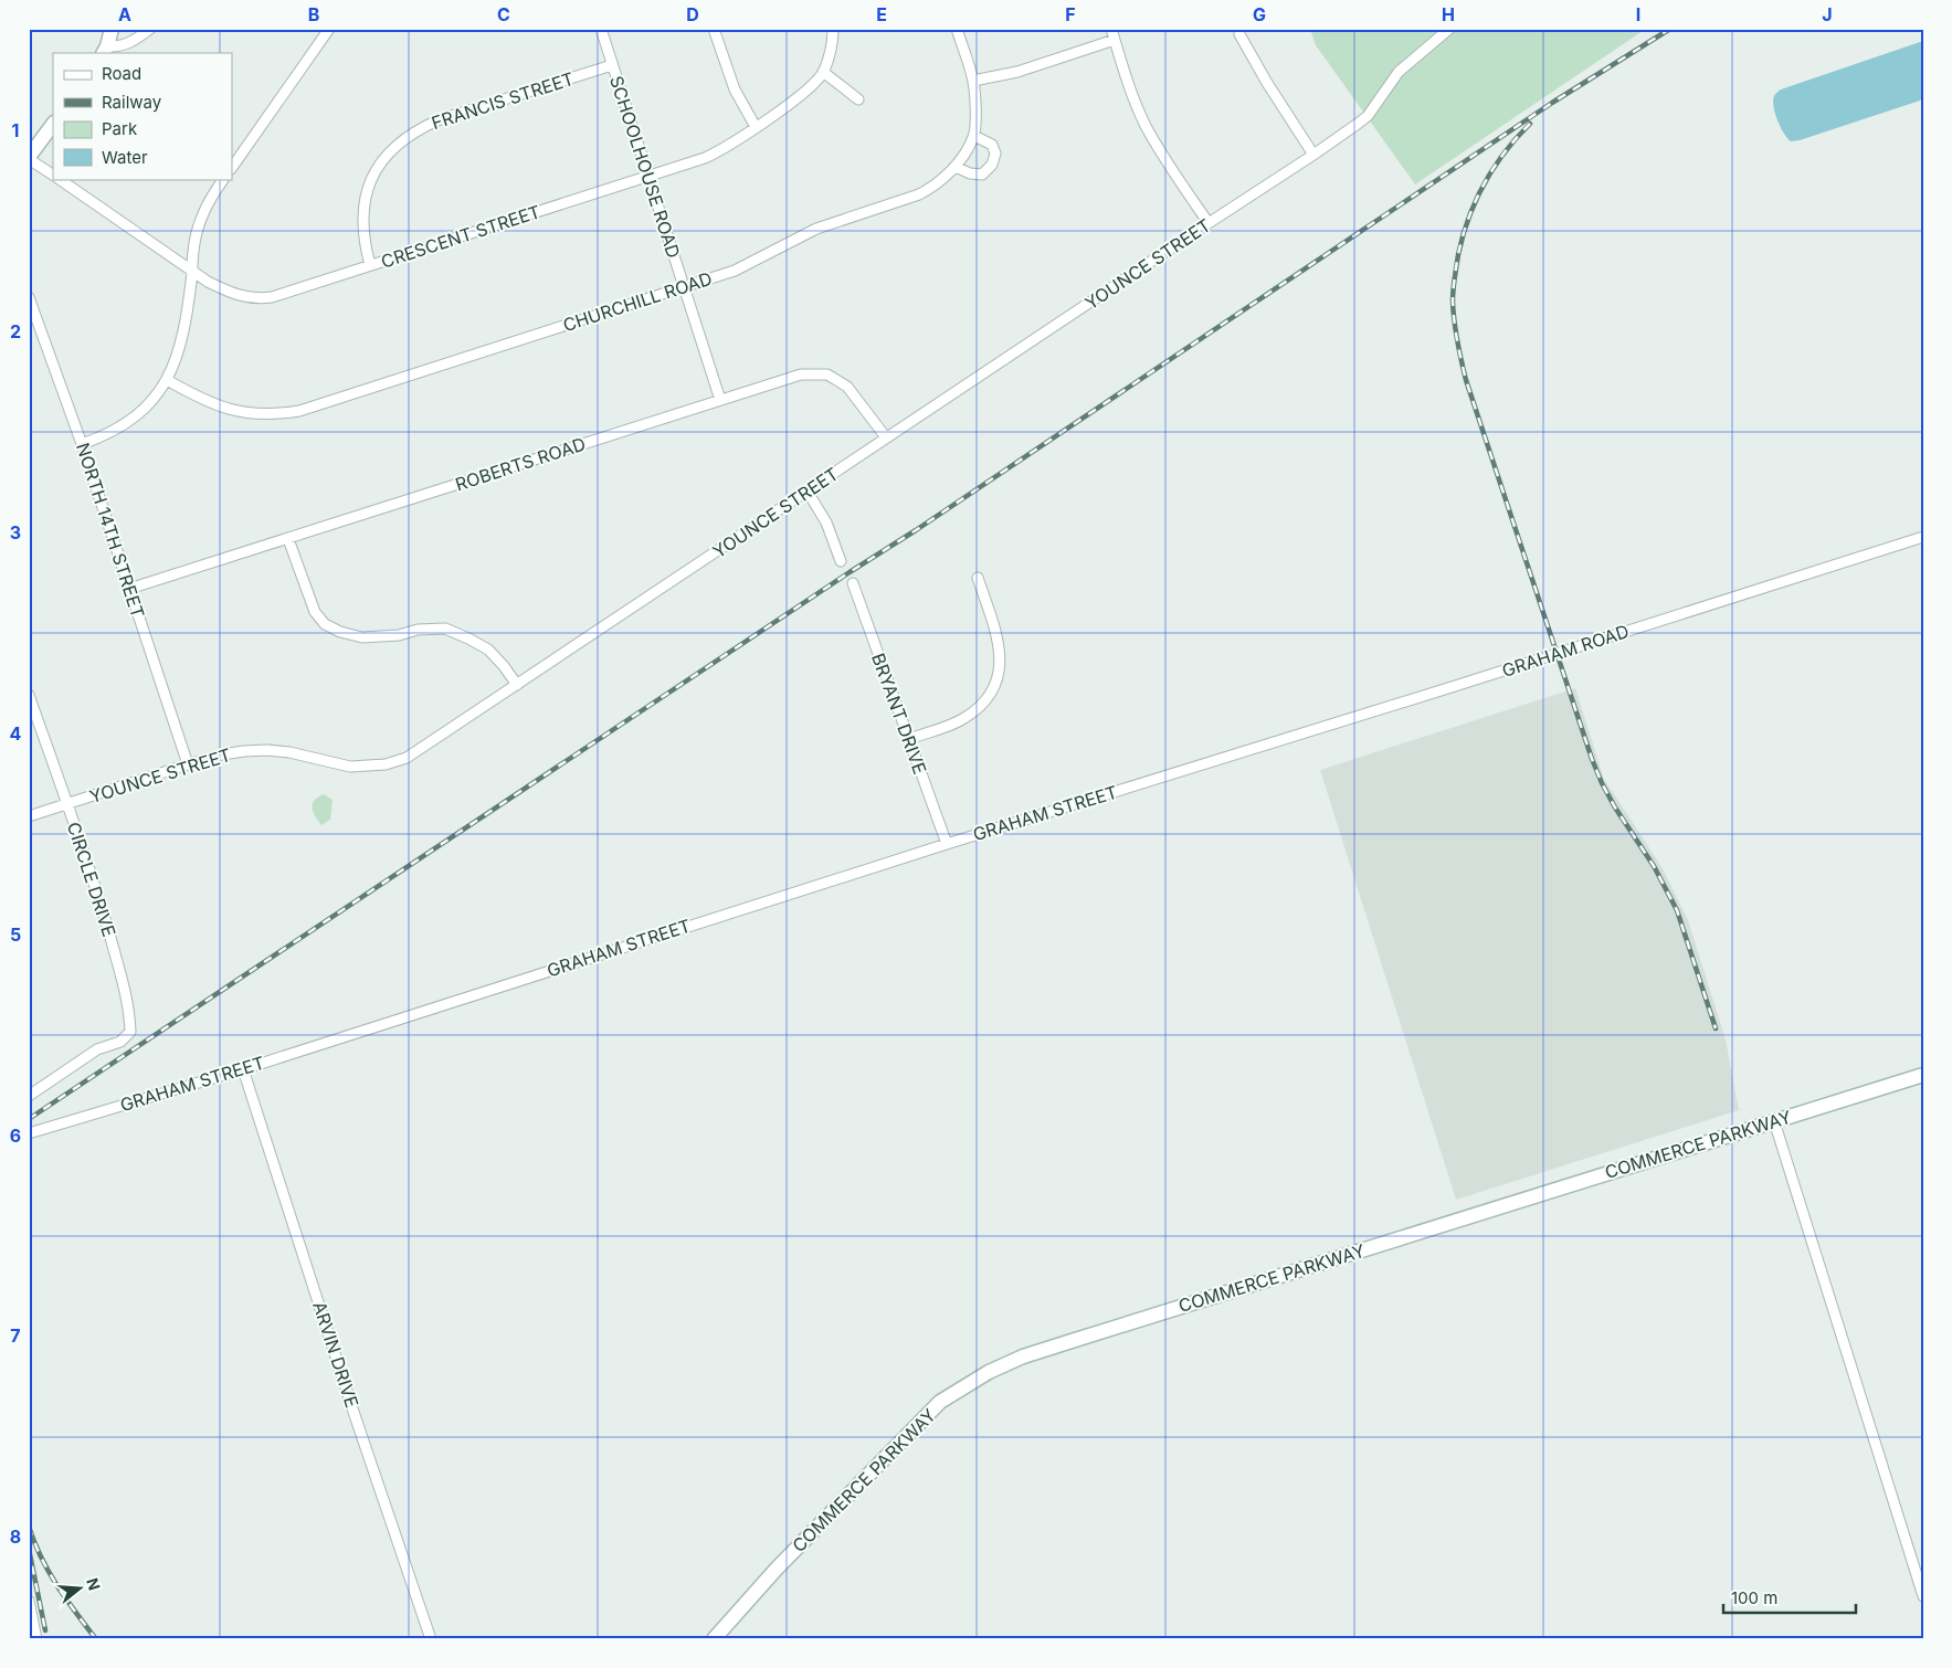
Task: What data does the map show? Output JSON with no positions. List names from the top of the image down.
{
  "streets": {
    "street": [
      "FRANCIS STREET",
      "SCHOOLHOUSE ROAD",
      "CRESCENT STREET",
      "YOUNCE STREET",
      "CHURCHILL ROAD",
      "ROBERTS ROAD",
      "NORTH 14TH STREET",
      "GRAHAM ROAD",
      "BRYANT DRIVE",
      "GRAHAM STREET",
      "CIRCLE DRIVE",
      "COMMERCE PARKWAY",
      "ARVIN DRIVE"
    ]
  },
  "crossings": [
    ["FRANCIS STREET", "SCHOOLHOUSE ROAD"],
    ["FRANCIS STREET", "CRESCENT STREET"],
    ["SCHOOLHOUSE ROAD", "CRESCENT STREET"],
    ["SCHOOLHOUSE ROAD", "CHURCHILL ROAD"],
    ["SCHOOLHOUSE ROAD", "ROBERTS ROAD"],
    ["YOUNCE STREET", "ROBERTS ROAD"],
    ["YOUNCE STREET", "NORTH 14TH STREET"],
    ["YOUNCE STREET", "CIRCLE DRIVE"],
    ["ROBERTS ROAD", "NORTH 14TH STREET"],
    ["GRAHAM ROAD", "GRAHAM STREET"],
    ["BRYANT DRIVE", "GRAHAM STREET"],
    ["GRAHAM STREET", "ARVIN DRIVE"]
  ],
  "legend": [
    "Road",
    "Railway",
    "Park",
    "Water"
  ],
  "scale_bar": "100 m",
  "north": "right",
  "grid": {
    "columns": [
      "A",
      "B",
      "C",
      "D",
      "E",
      "F",
      "G",
      "H",
      "I",
      "J"
    ],
    "rows": [
      "1",
      "2",
      "3",
      "4",
      "5",
      "6",
      "7",
      "8"
    ]
  }
}
